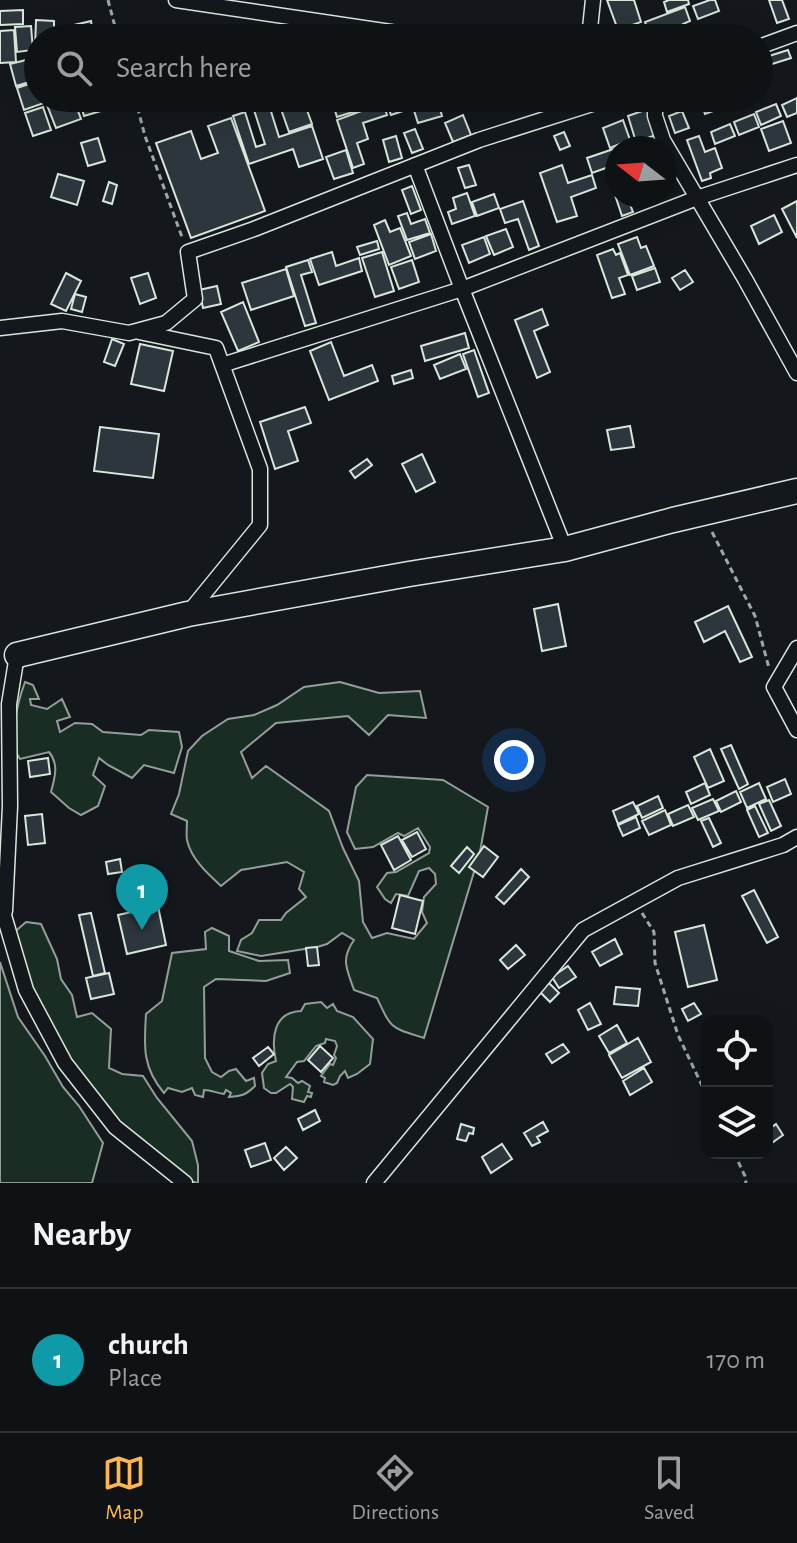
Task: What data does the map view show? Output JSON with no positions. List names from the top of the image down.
{
  "north": "left",
  "page": {
    "search": "Search here",
    "pins": "1",
    "heading": "Nearby",
    "list": [
      {
        "mark": "1",
        "name": "church",
        "note": "Place",
        "value": "170 m"
      }
    ],
    "nav": ["Map", "Directions", "Saved"]
  }
}
